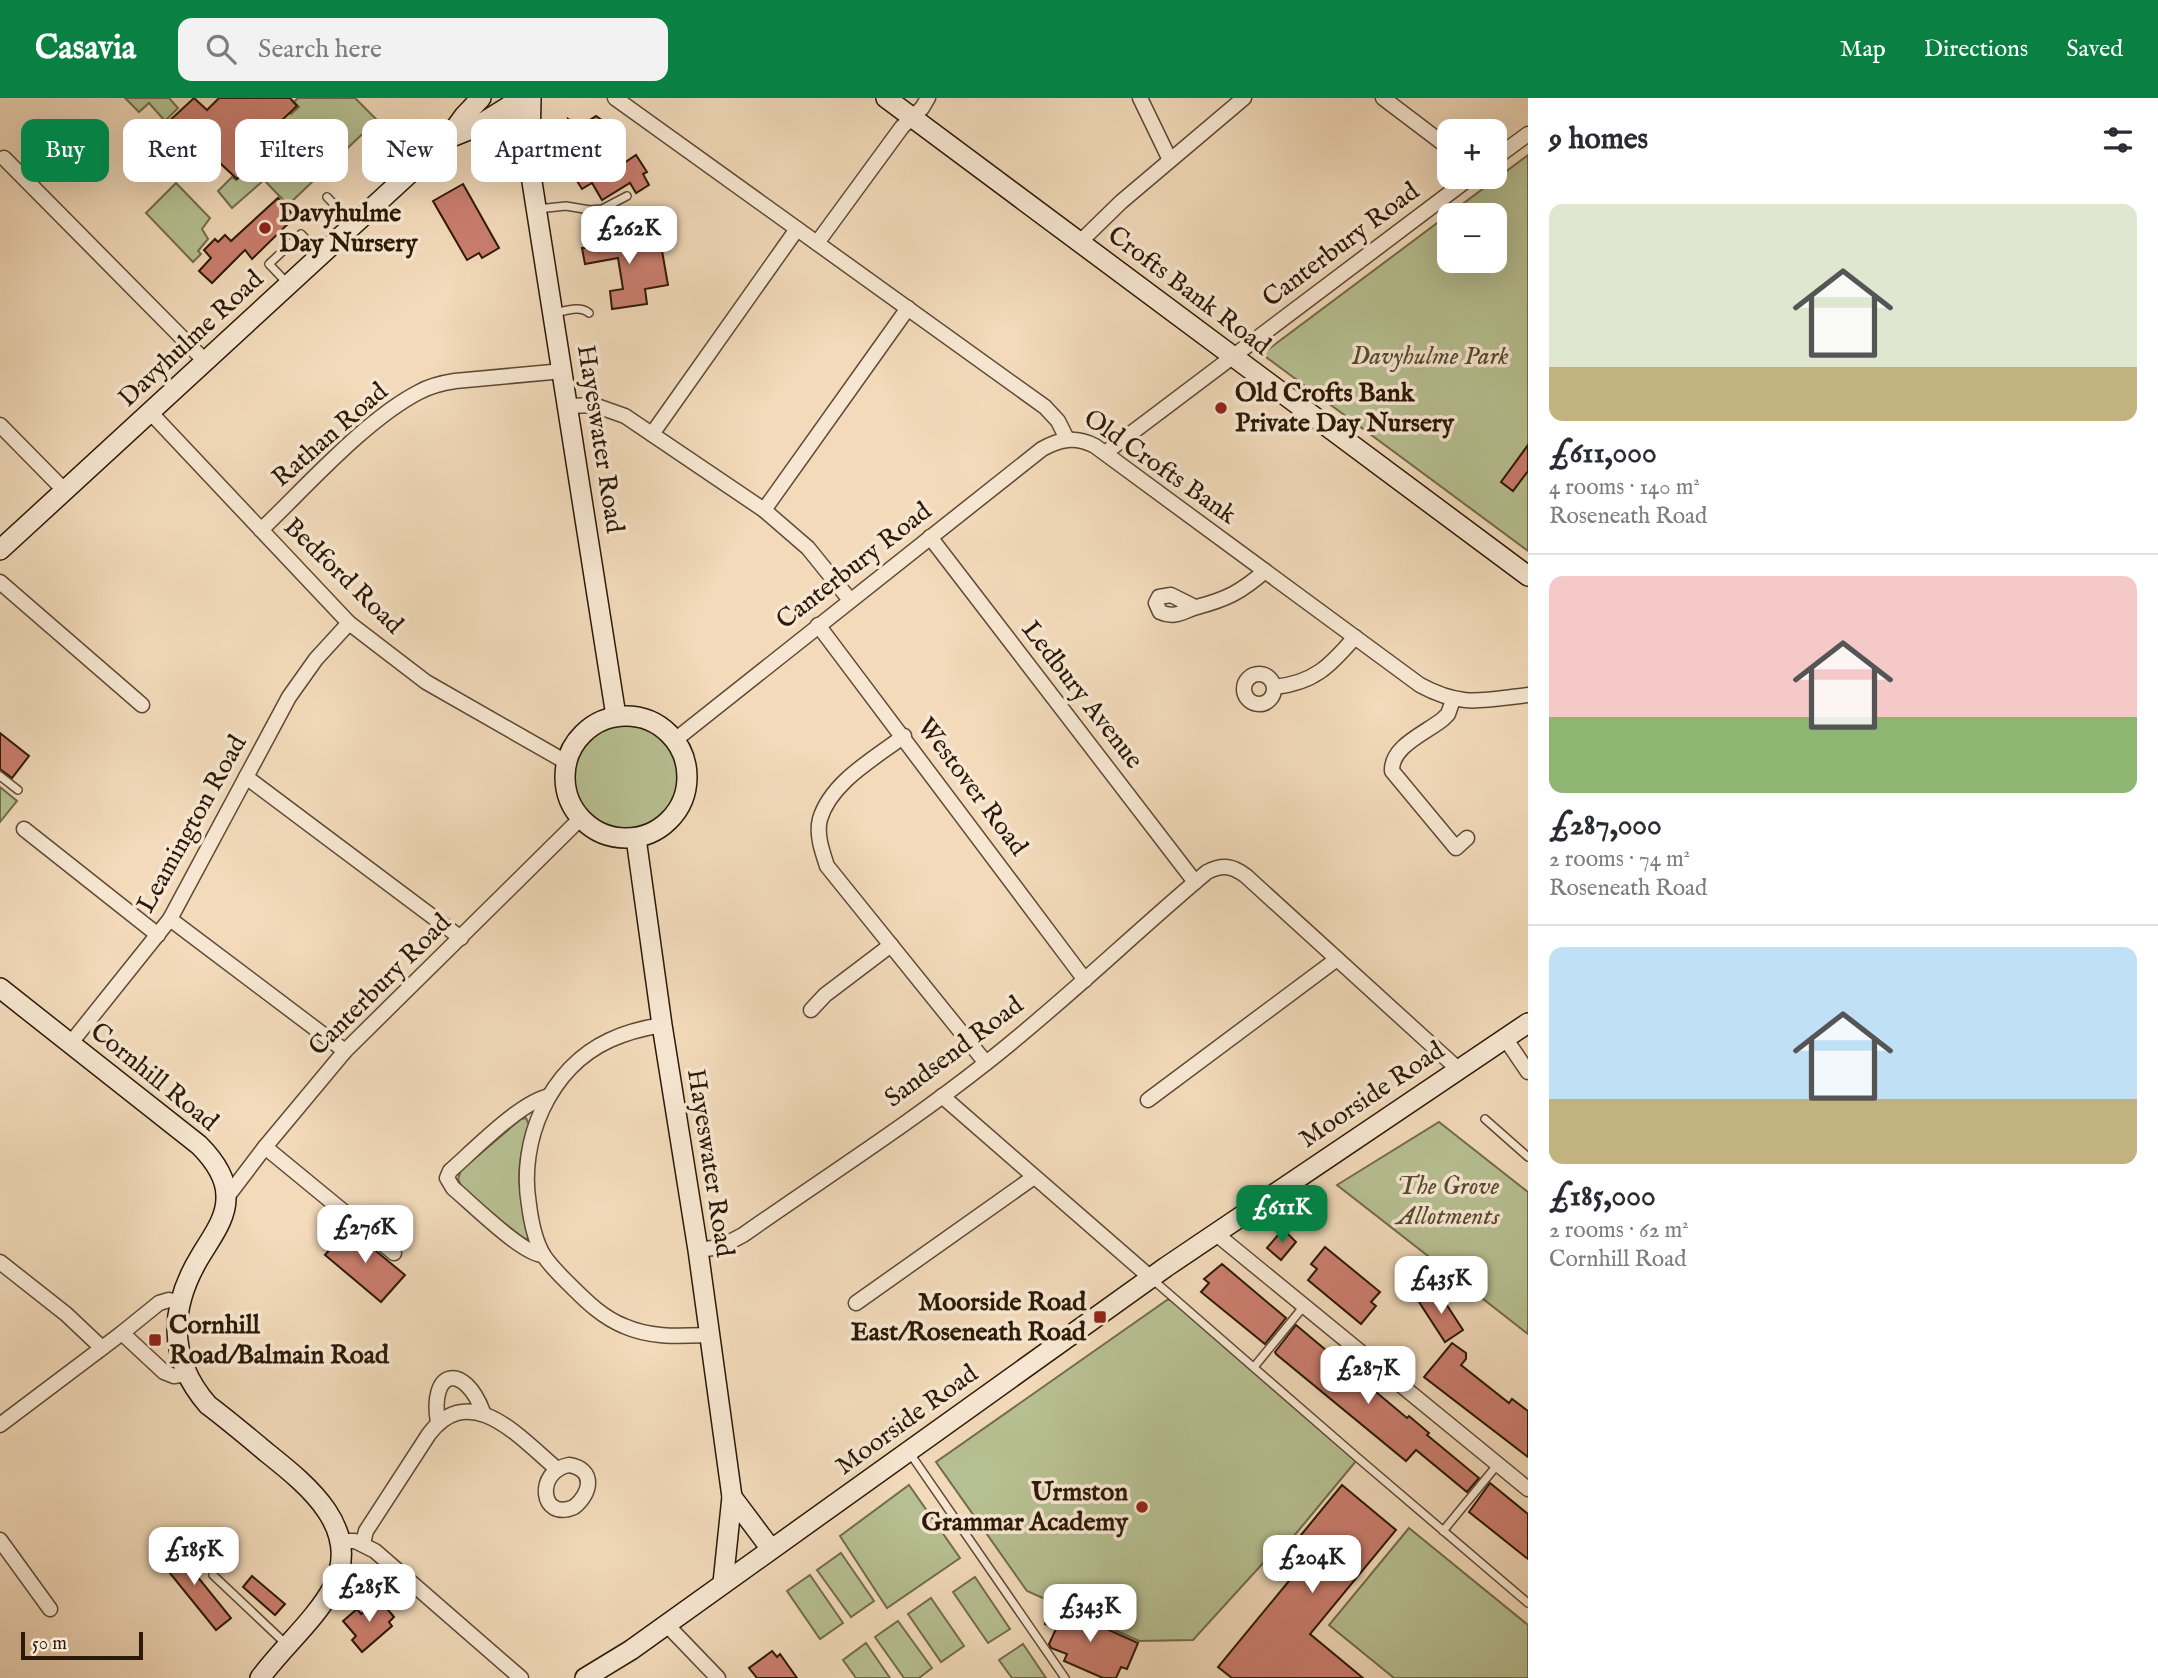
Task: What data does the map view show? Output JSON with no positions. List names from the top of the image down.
{
  "streets": {
    "main road": [
      "Crofts Bank Road",
      "Davyhulme Road",
      "Hayeswater Road",
      "Cornhill Road",
      "Moorside Road"
    ],
    "street": [
      "Canterbury Road",
      "Rathan Road",
      "Old Crofts Bank",
      "Bedford Road",
      "Ledbury Avenue",
      "Westover Road",
      "Leamington Road",
      "Sandsend Road"
    ]
  },
  "crossings": [
    ["Canterbury Road", "Crofts Bank Road"],
    ["Canterbury Road", "Hayeswater Road"],
    ["Canterbury Road", "Old Crofts Bank"],
    ["Canterbury Road", "Bedford Road"],
    ["Canterbury Road", "Ledbury Avenue"],
    ["Canterbury Road", "Westover Road"],
    ["Canterbury Road", "Cornhill Road"],
    ["Davyhulme Road", "Bedford Road"],
    ["Rathan Road", "Hayeswater Road"],
    ["Rathan Road", "Bedford Road"],
    ["Hayeswater Road", "Bedford Road"],
    ["Hayeswater Road", "Sandsend Road"],
    ["Hayeswater Road", "Moorside Road"],
    ["Bedford Road", "Leamington Road"],
    ["Ledbury Avenue", "Sandsend Road"],
    ["Westover Road", "Sandsend Road"],
    ["Leamington Road", "Cornhill Road"]
  ],
  "parks": ["Davyhulme Park", "The Grove Allotments"],
  "places": {
    "other": ["Davyhulme Day Nursery", "Old Crofts Bank Private Day Nursery", "Urmston Grammar Academy"],
    "transit": ["Moorside Road East/Roseneath Road", "Cornhill Road/Balmain Road"]
  },
  "scale_bar": "50 m",
  "page": {
    "header": "Casavia",
    "search": "Search here",
    "nav": ["Map", "Directions", "Saved"],
    "heading": "9 homes",
    "map_buttons": ["+", "−"],
    "chip": [
      "Buy",
      "Rent",
      "Filters",
      "New",
      "Apartment"
    ],
    "list": [
      {
        "name": "£611,000",
        "note": "4 rooms · 140 m² · Roseneath Road"
      },
      {
        "name": "£287,000",
        "note": "2 rooms · 74 m² · Roseneath Road"
      },
      {
        "name": "£185,000",
        "note": "2 rooms · 62 m² · Cornhill Road"
      }
    ],
    "price": [
      "£262K",
      "£611K",
      "£276K",
      "£435K",
      "£287K",
      "£185K",
      "£204K",
      "£285K",
      "£343K"
    ],
    "scale": "50 m"
  }
}
